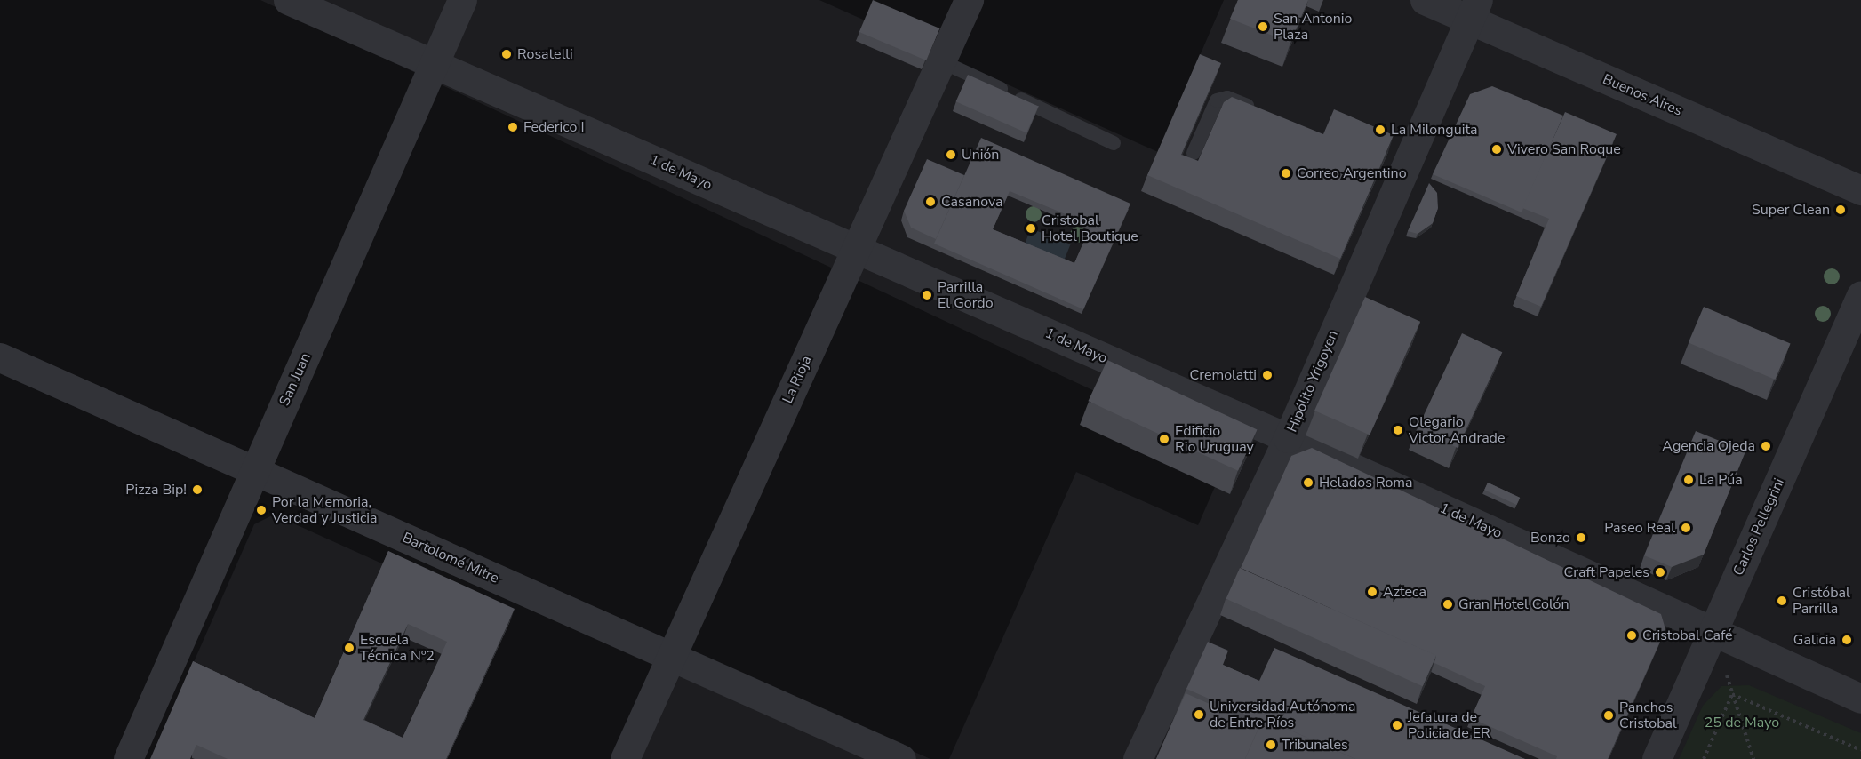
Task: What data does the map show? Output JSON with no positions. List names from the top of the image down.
{
  "streets": {
    "street": [
      "Buenos Aires",
      "1 de Mayo",
      "San Juan",
      "La Rioja",
      "Hipólito Yrigoyen",
      "Carlos Pellegrini",
      "Bartolomé Mitre"
    ]
  },
  "crossings": [
    ["Buenos Aires", "Hipólito Yrigoyen"],
    ["1 de Mayo", "San Juan"],
    ["1 de Mayo", "La Rioja"],
    ["1 de Mayo", "Hipólito Yrigoyen"],
    ["1 de Mayo", "Carlos Pellegrini"],
    ["San Juan", "Bartolomé Mitre"],
    ["La Rioja", "Bartolomé Mitre"]
  ],
  "parks": ["25 de Mayo"],
  "places": [
    "San Antonio Plaza",
    "Rosatelli",
    "Federico I",
    "La Milonguita",
    "Vivero San Roque",
    "Unión",
    "Correo Argentino",
    "Casanova",
    "Super Clean",
    "Cristobal Hotel Boutique",
    "Parrilla El Gordo",
    "Cremolatti",
    "Olegario Victor Andrade",
    "Edificio Rio Uruguay",
    "Agencia Ojeda",
    "La Púa",
    "Helados Roma",
    "Pizza Bip!",
    "Por la Memoria, Verdad y Justicia",
    "Paseo Real",
    "Bonzo",
    "Craft Papeles",
    "Azteca",
    "Cristóbal Parrilla",
    "Gran Hotel Colón",
    "Cristobal Café",
    "Galicia",
    "Escuela Técnica Nº2",
    "Universidad Autónoma de Entre Ríos",
    "Panchos Cristobal",
    "Jefatura de Policia de ER",
    "Tribunales"
  ]
}
